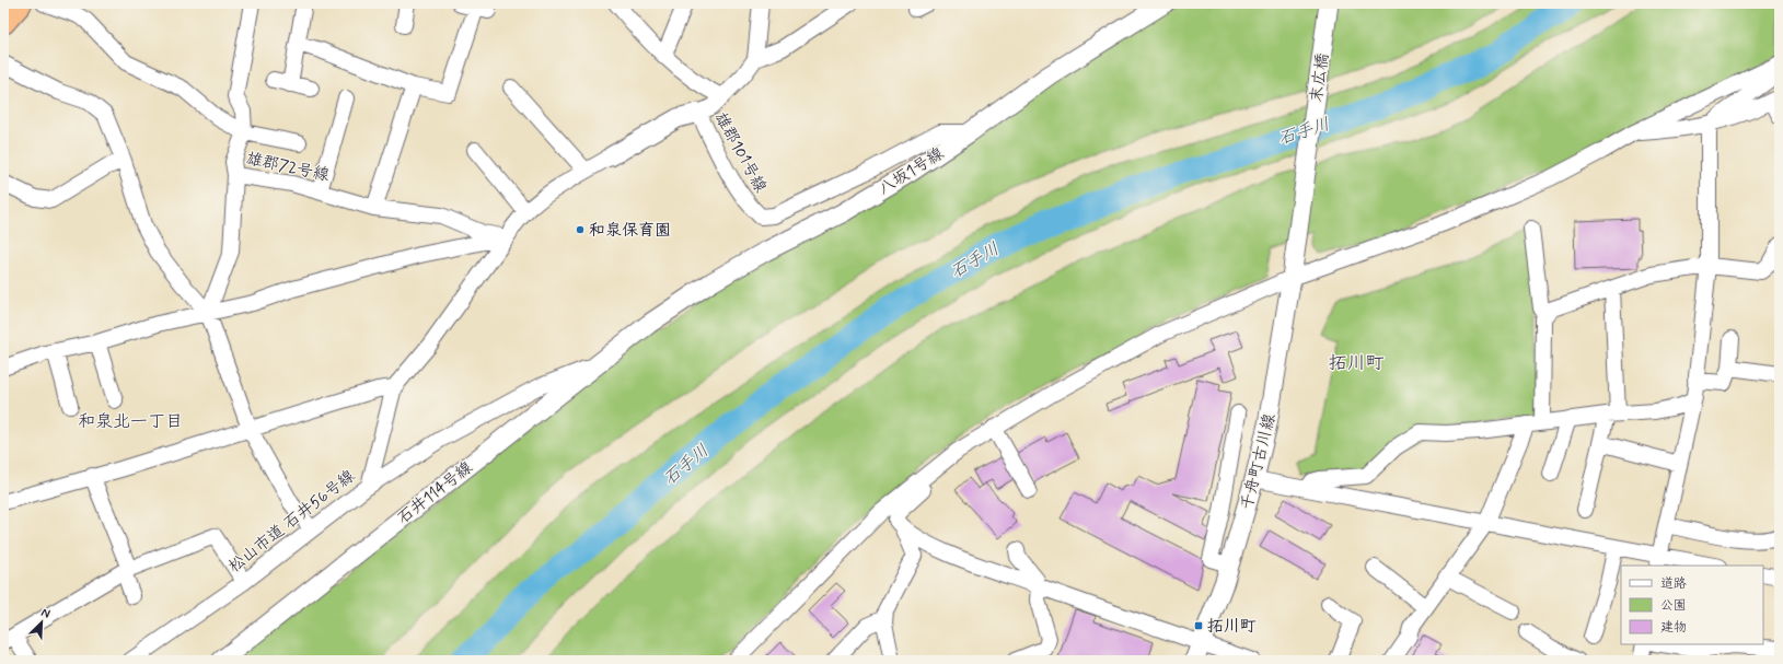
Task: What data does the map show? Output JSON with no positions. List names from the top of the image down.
{
  "streets": {
    "street": [
      "末広橋",
      "雄郡101号線",
      "雄郡72号線",
      "八坂1号線",
      "千舟町古川線",
      "石井114号線",
      "松山市道 石井56号線"
    ]
  },
  "crossings": [
    ["末広橋", "千舟町古川線"],
    ["雄郡101号線", "八坂1号線"],
    ["八坂1号線", "石井114号線"]
  ],
  "districts": ["拓川町", "和泉北一丁目"],
  "water": ["石手川"],
  "places": {
    "other": ["和泉保育園"],
    "transit": ["拓川町"]
  },
  "legend": ["道路", "公園", "建物"],
  "north": "top right"
}
